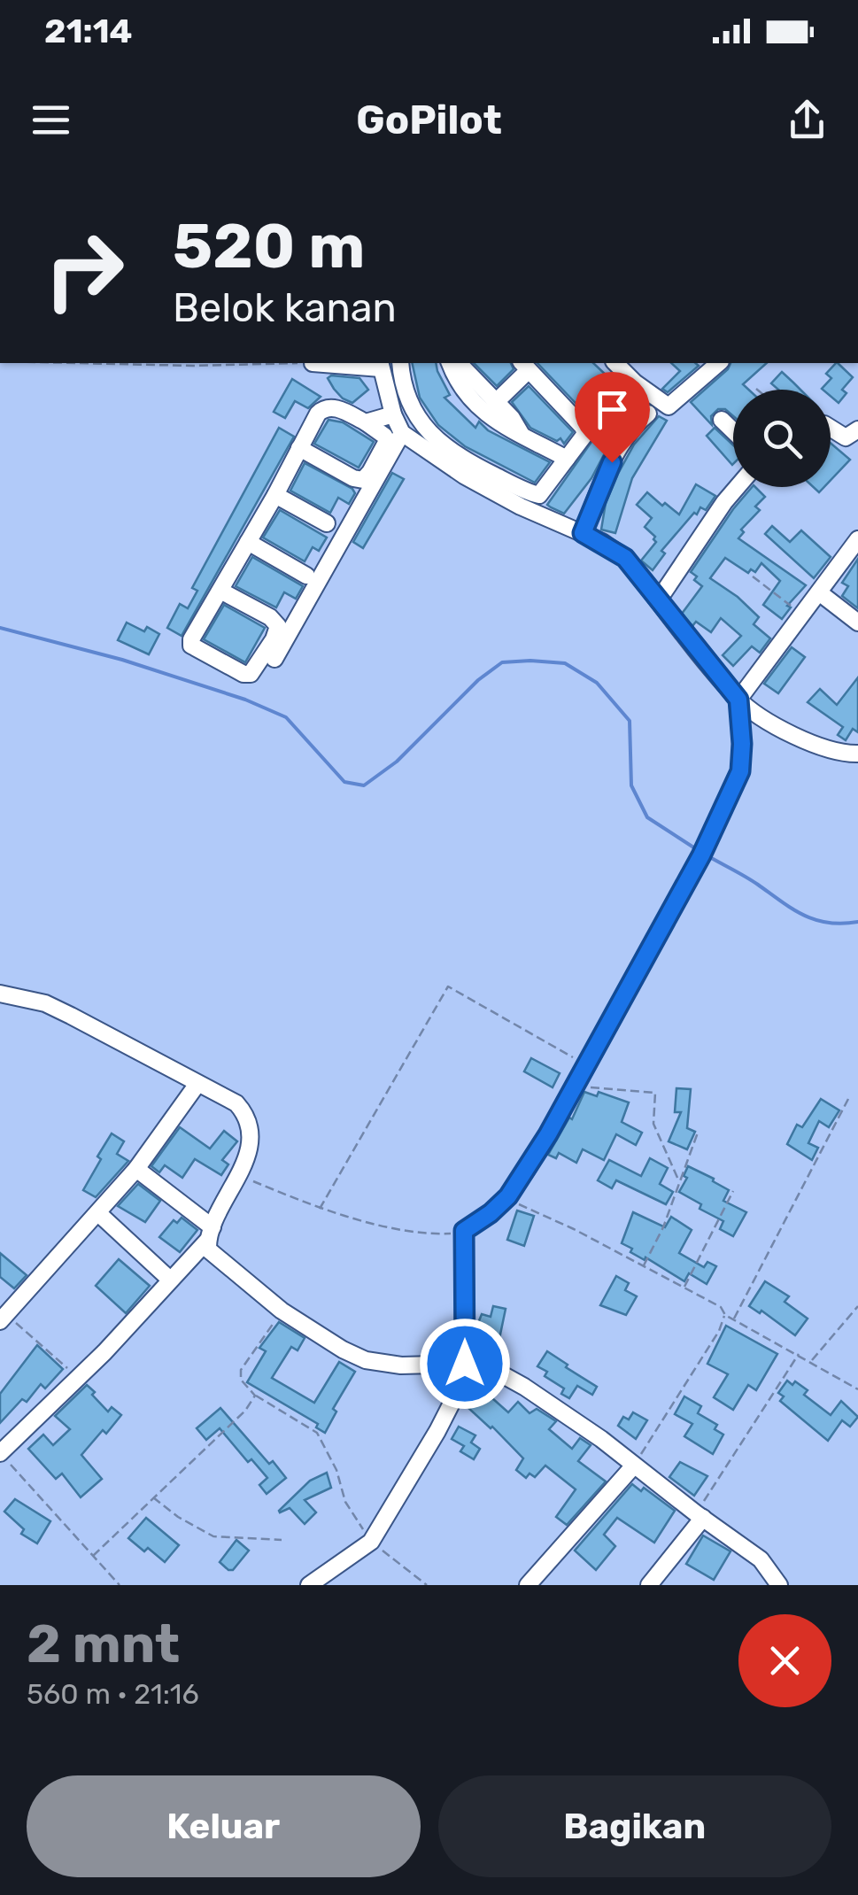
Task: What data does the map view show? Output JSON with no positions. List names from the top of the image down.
{
  "page": {
    "status": "21:14",
    "header": "GoPilot",
    "turn": ["520 m", "Belok kanan"],
    "heading": ["2 mnt", "560 m · 21:16"],
    "buttons": ["Keluar", "Bagikan"]
  }
}
